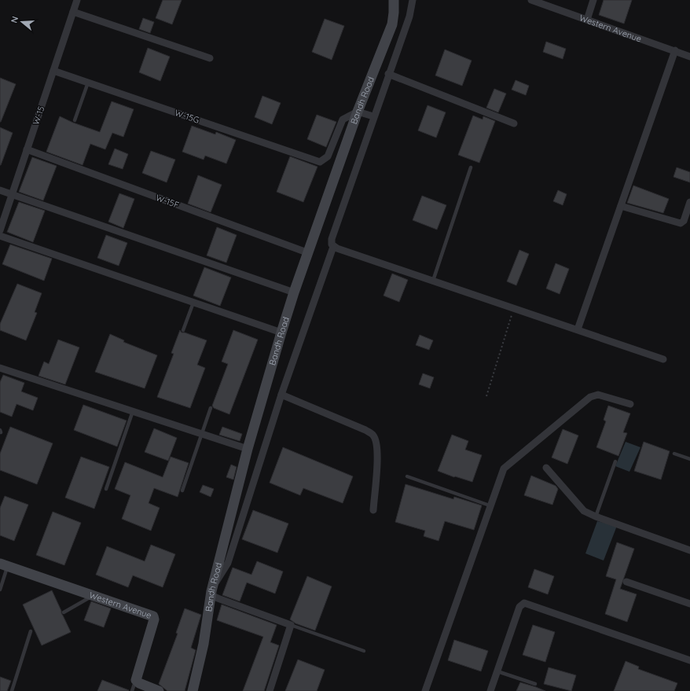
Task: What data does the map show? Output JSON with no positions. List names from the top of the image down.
{
  "streets": {
    "street": [
      "Western Avenue",
      "Bandh Road",
      "W-15",
      "W-15G",
      "W-15F"
    ]
  },
  "crossings": [
    ["Bandh Road", "W-15G"],
    ["Bandh Road", "W-15F"],
    ["W-15", "W-15G"],
    ["W-15", "W-15F"]
  ],
  "north": "left"
}
